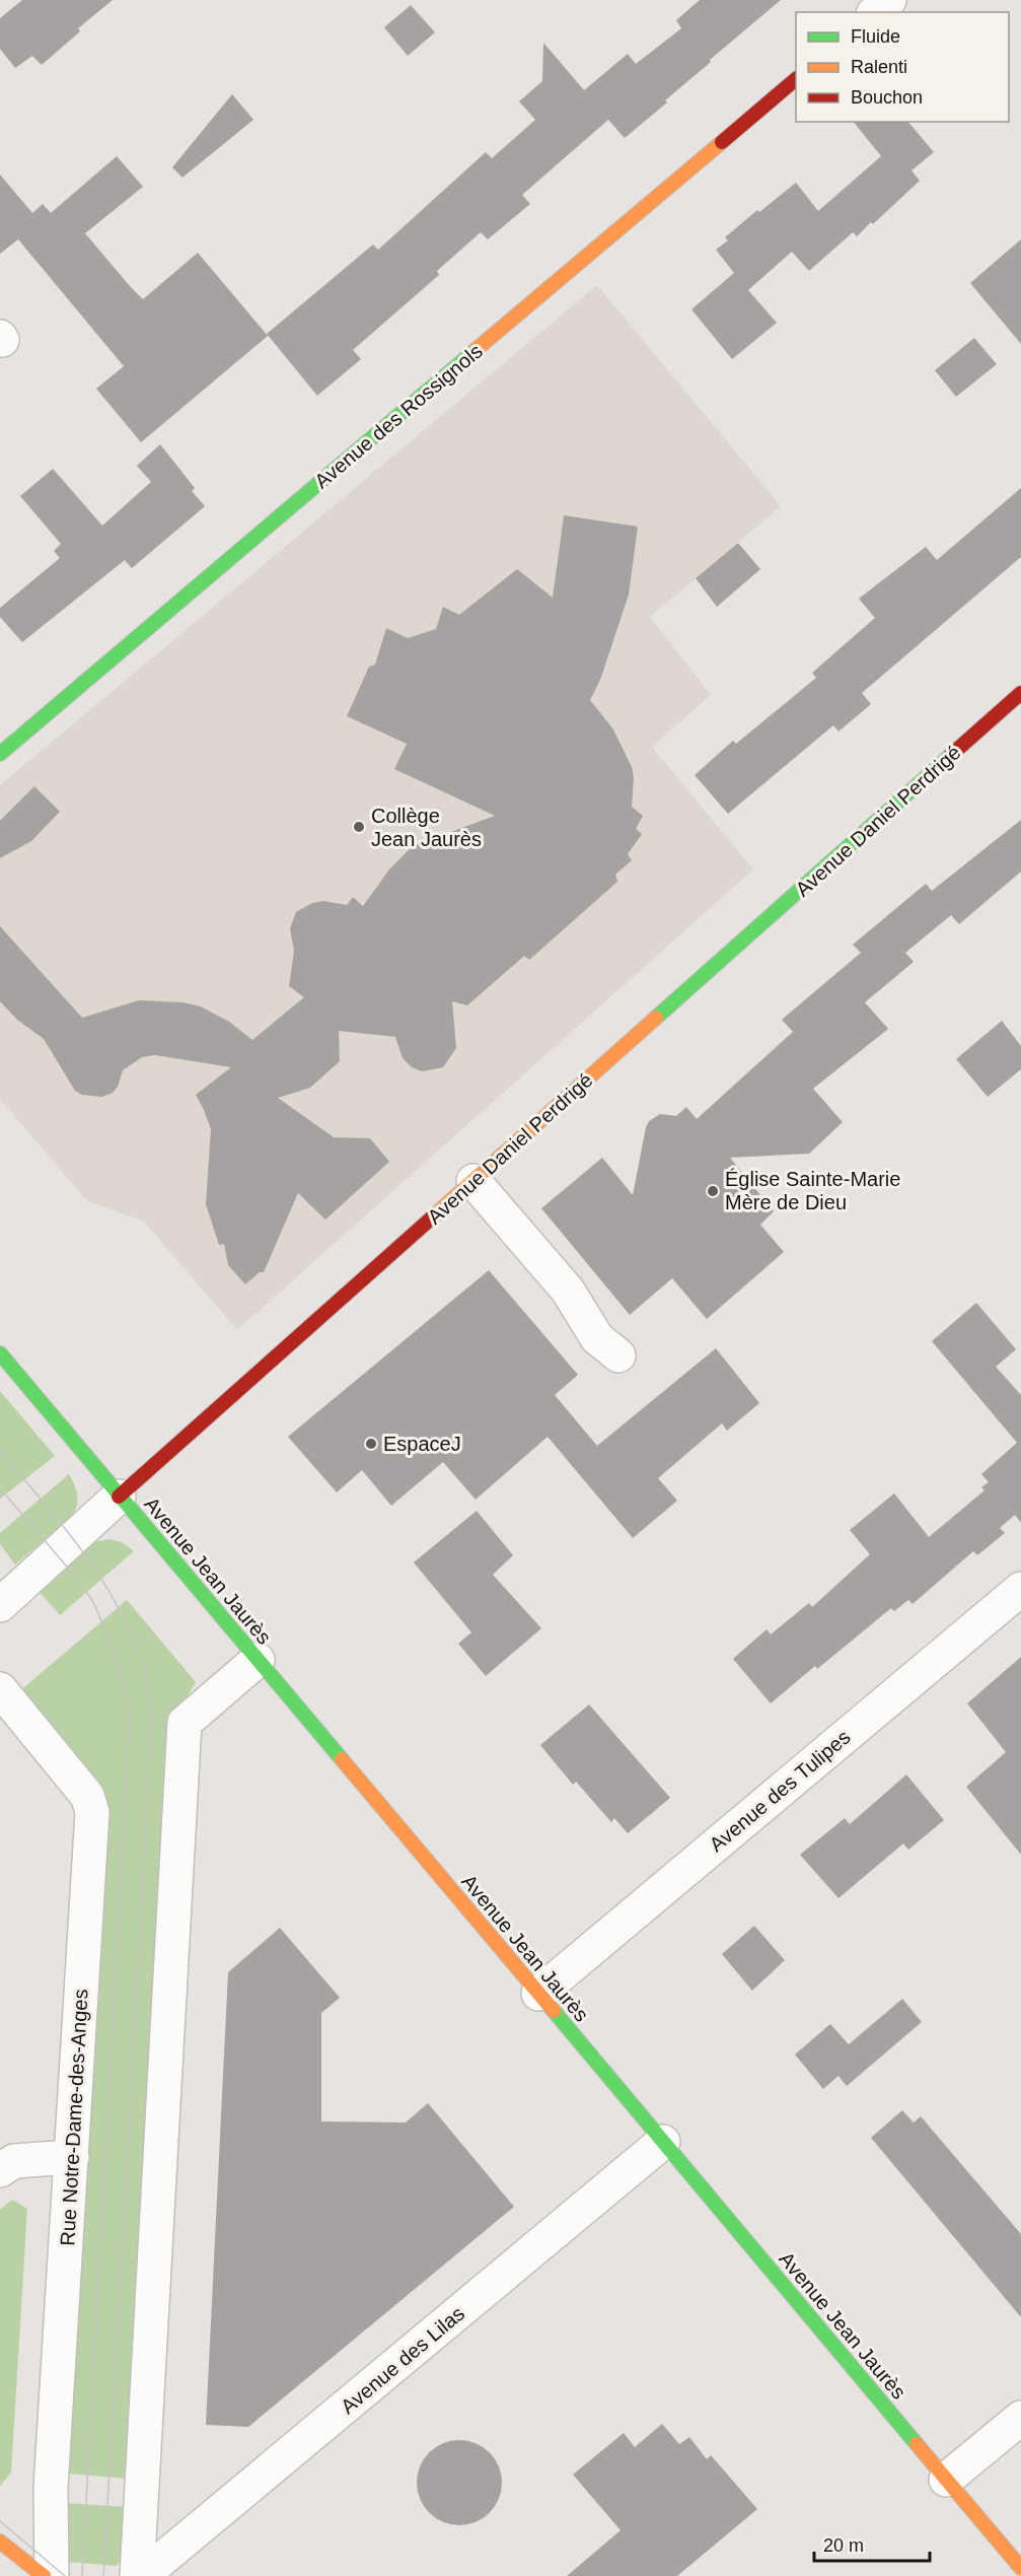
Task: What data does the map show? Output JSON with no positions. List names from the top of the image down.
{
  "streets": {
    "street": [
      "Avenue des Rossignols",
      "Avenue Daniel Perdrigé",
      "Avenue Jean Jaurès",
      "Avenue des Tulipes",
      "Rue Notre-Dame-des-Anges",
      "Avenue des Lilas"
    ]
  },
  "crossings": [
    ["Avenue Daniel Perdrigé", "Avenue Jean Jaurès"],
    ["Avenue Jean Jaurès", "Avenue des Tulipes"],
    ["Avenue Jean Jaurès", "Avenue des Lilas"]
  ],
  "places": ["Collège Jean Jaurès", "Église Sainte-Marie Mère de Dieu", "EspaceJ"],
  "legend": ["Fluide", "Ralenti", "Bouchon"],
  "scale_bar": "20 m"
}
